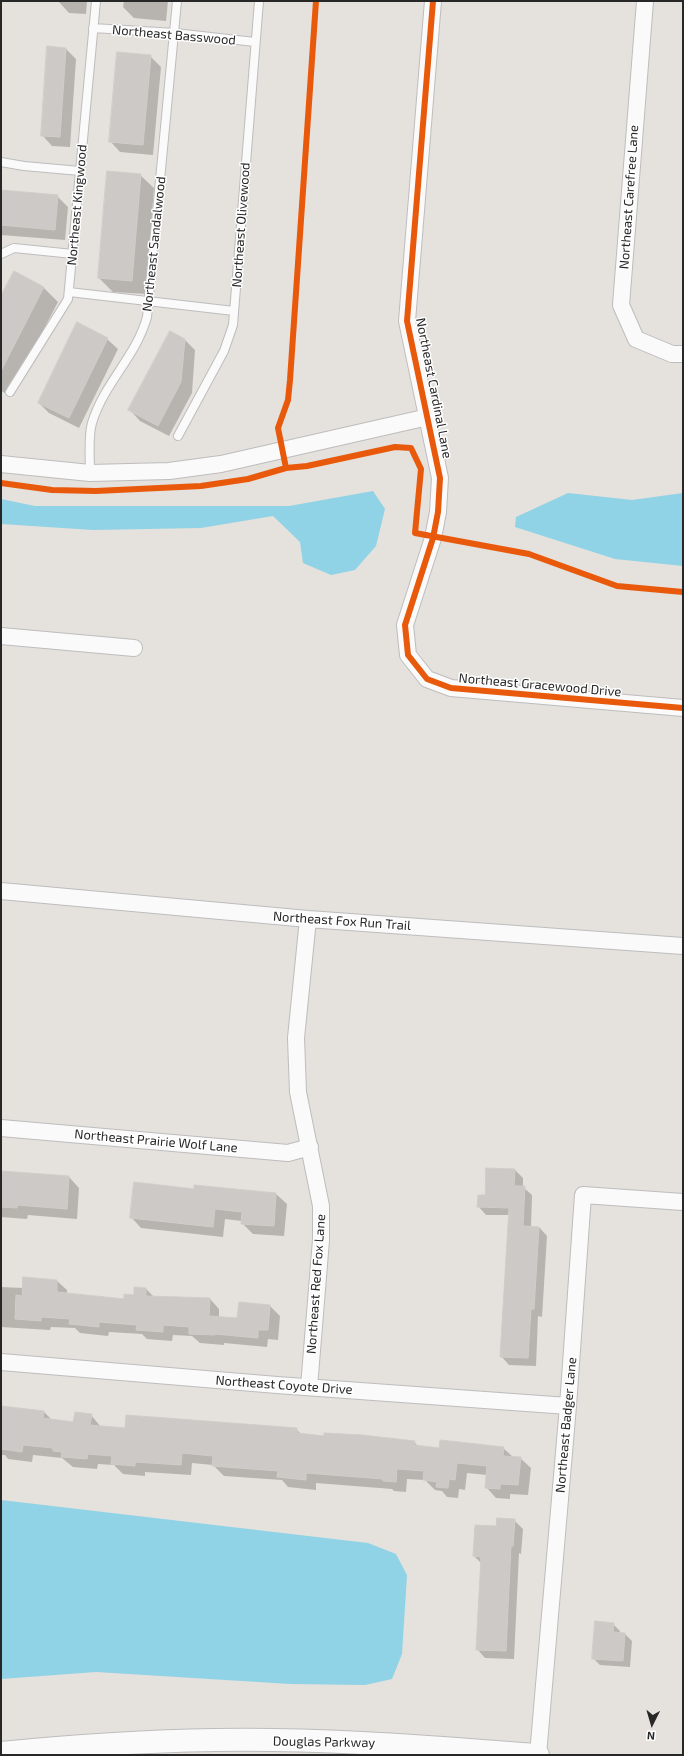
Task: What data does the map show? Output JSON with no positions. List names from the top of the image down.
{
  "streets": {
    "street": [
      "Northeast Carefree Lane",
      "Northeast Cardinal Lane",
      "Northeast Gracewood Drive",
      "Northeast Fox Run Trail",
      "Northeast Prairie Wolf Lane",
      "Northeast Red Fox Lane",
      "Northeast Coyote Drive",
      "Northeast Badger Lane",
      "Douglas Parkway"
    ],
    "lane": [
      "Northeast Basswood",
      "Northeast Kingwood",
      "Northeast Olivewood",
      "Northeast Sandalwood"
    ]
  },
  "crossings": [
    ["Northeast Basswood", "Northeast Kingwood"],
    ["Northeast Basswood", "Northeast Olivewood"],
    ["Northeast Basswood", "Northeast Sandalwood"],
    ["Northeast Cardinal Lane", "Northeast Gracewood Drive"],
    ["Northeast Fox Run Trail", "Northeast Red Fox Lane"],
    ["Northeast Prairie Wolf Lane", "Northeast Red Fox Lane"],
    ["Northeast Red Fox Lane", "Northeast Coyote Drive"],
    ["Northeast Coyote Drive", "Northeast Badger Lane"],
    ["Northeast Badger Lane", "Douglas Parkway"]
  ],
  "north": "bottom"
}
